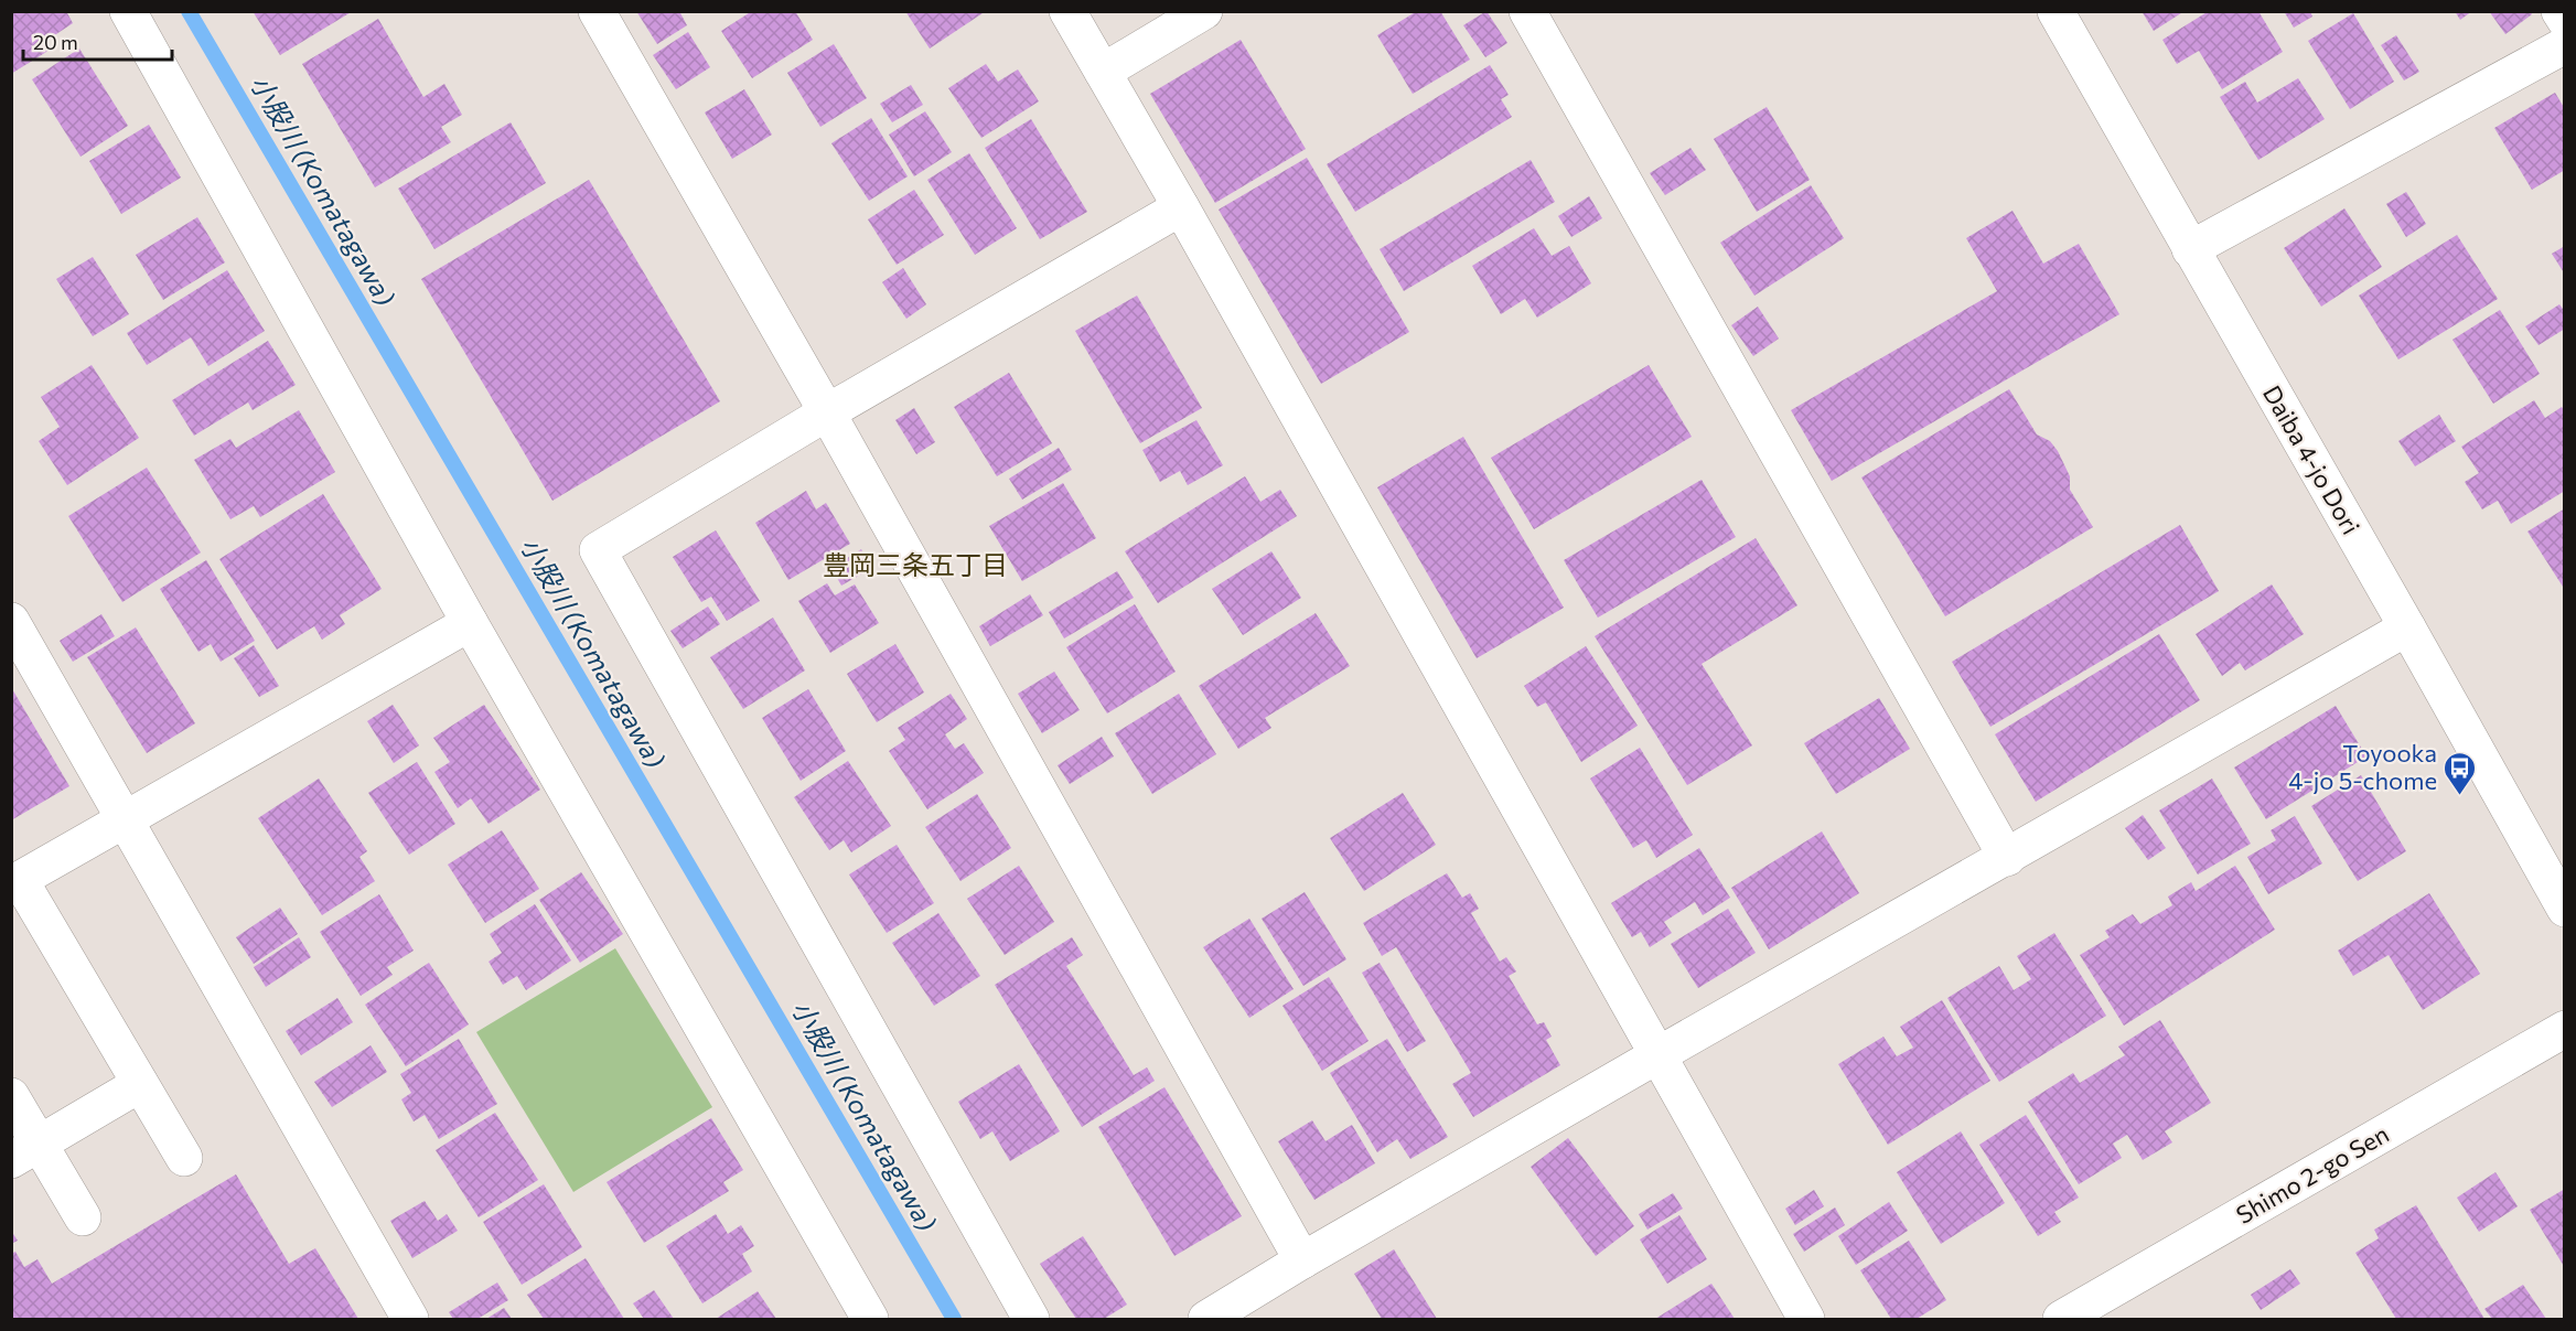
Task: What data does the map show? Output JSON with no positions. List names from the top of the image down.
{
  "streets": {
    "street": ["Daiba 4-jo Dori", "Shimo 2-go Sen"]
  },
  "districts": ["豊岡三条五丁目"],
  "water": ["小股川 (Komatagawa)"],
  "places": {
    "bus stop": ["Toyooka 4-jo 5-chome"]
  },
  "scale_bar": "20 m"
}
